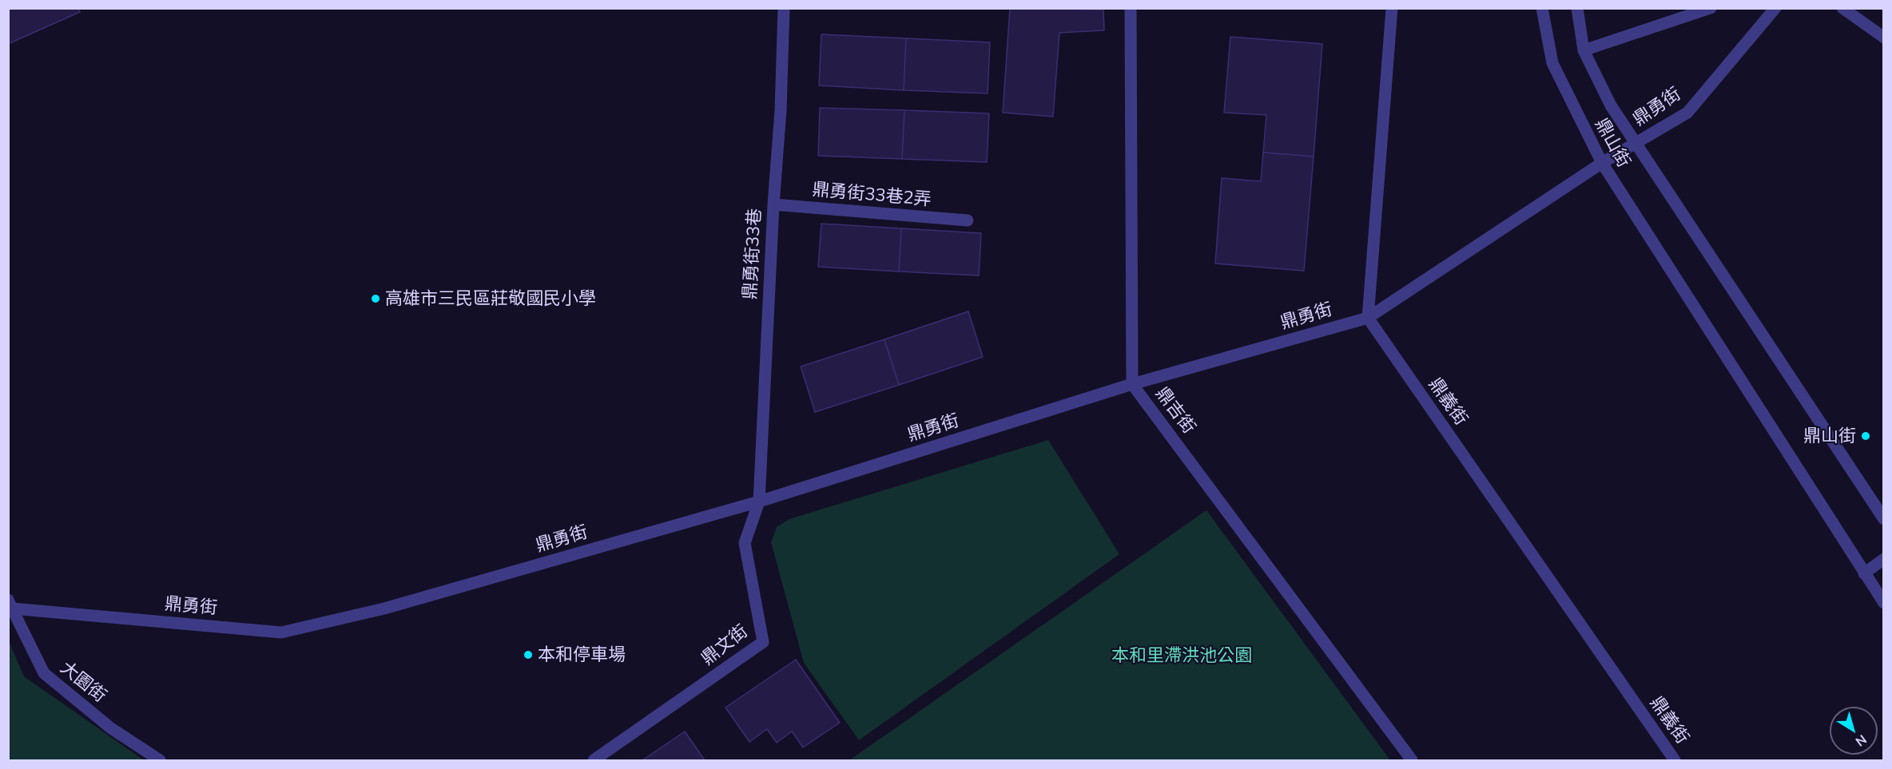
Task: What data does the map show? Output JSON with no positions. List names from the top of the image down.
{
  "streets": {
    "street": [
      "鼎勇街",
      "鼎山街",
      "鼎勇街33巷2弄",
      "鼎勇街33巷",
      "鼎義街",
      "鼎吉街",
      "鼎文街",
      "大園街"
    ]
  },
  "crossings": [
    ["鼎勇街", "鼎山街"],
    ["鼎勇街", "鼎勇街33巷"],
    ["鼎勇街", "鼎義街"],
    ["鼎勇街", "鼎吉街"],
    ["鼎勇街", "鼎文街"],
    ["鼎勇街", "大園街"],
    ["鼎勇街33巷2弄", "鼎勇街33巷"],
    ["鼎勇街33巷", "鼎文街"]
  ],
  "parks": ["本和里滯洪池公園"],
  "places": ["高雄市三民區莊敬國民小學", "鼎山街", "本和停車場"],
  "north": "bottom right"
}
